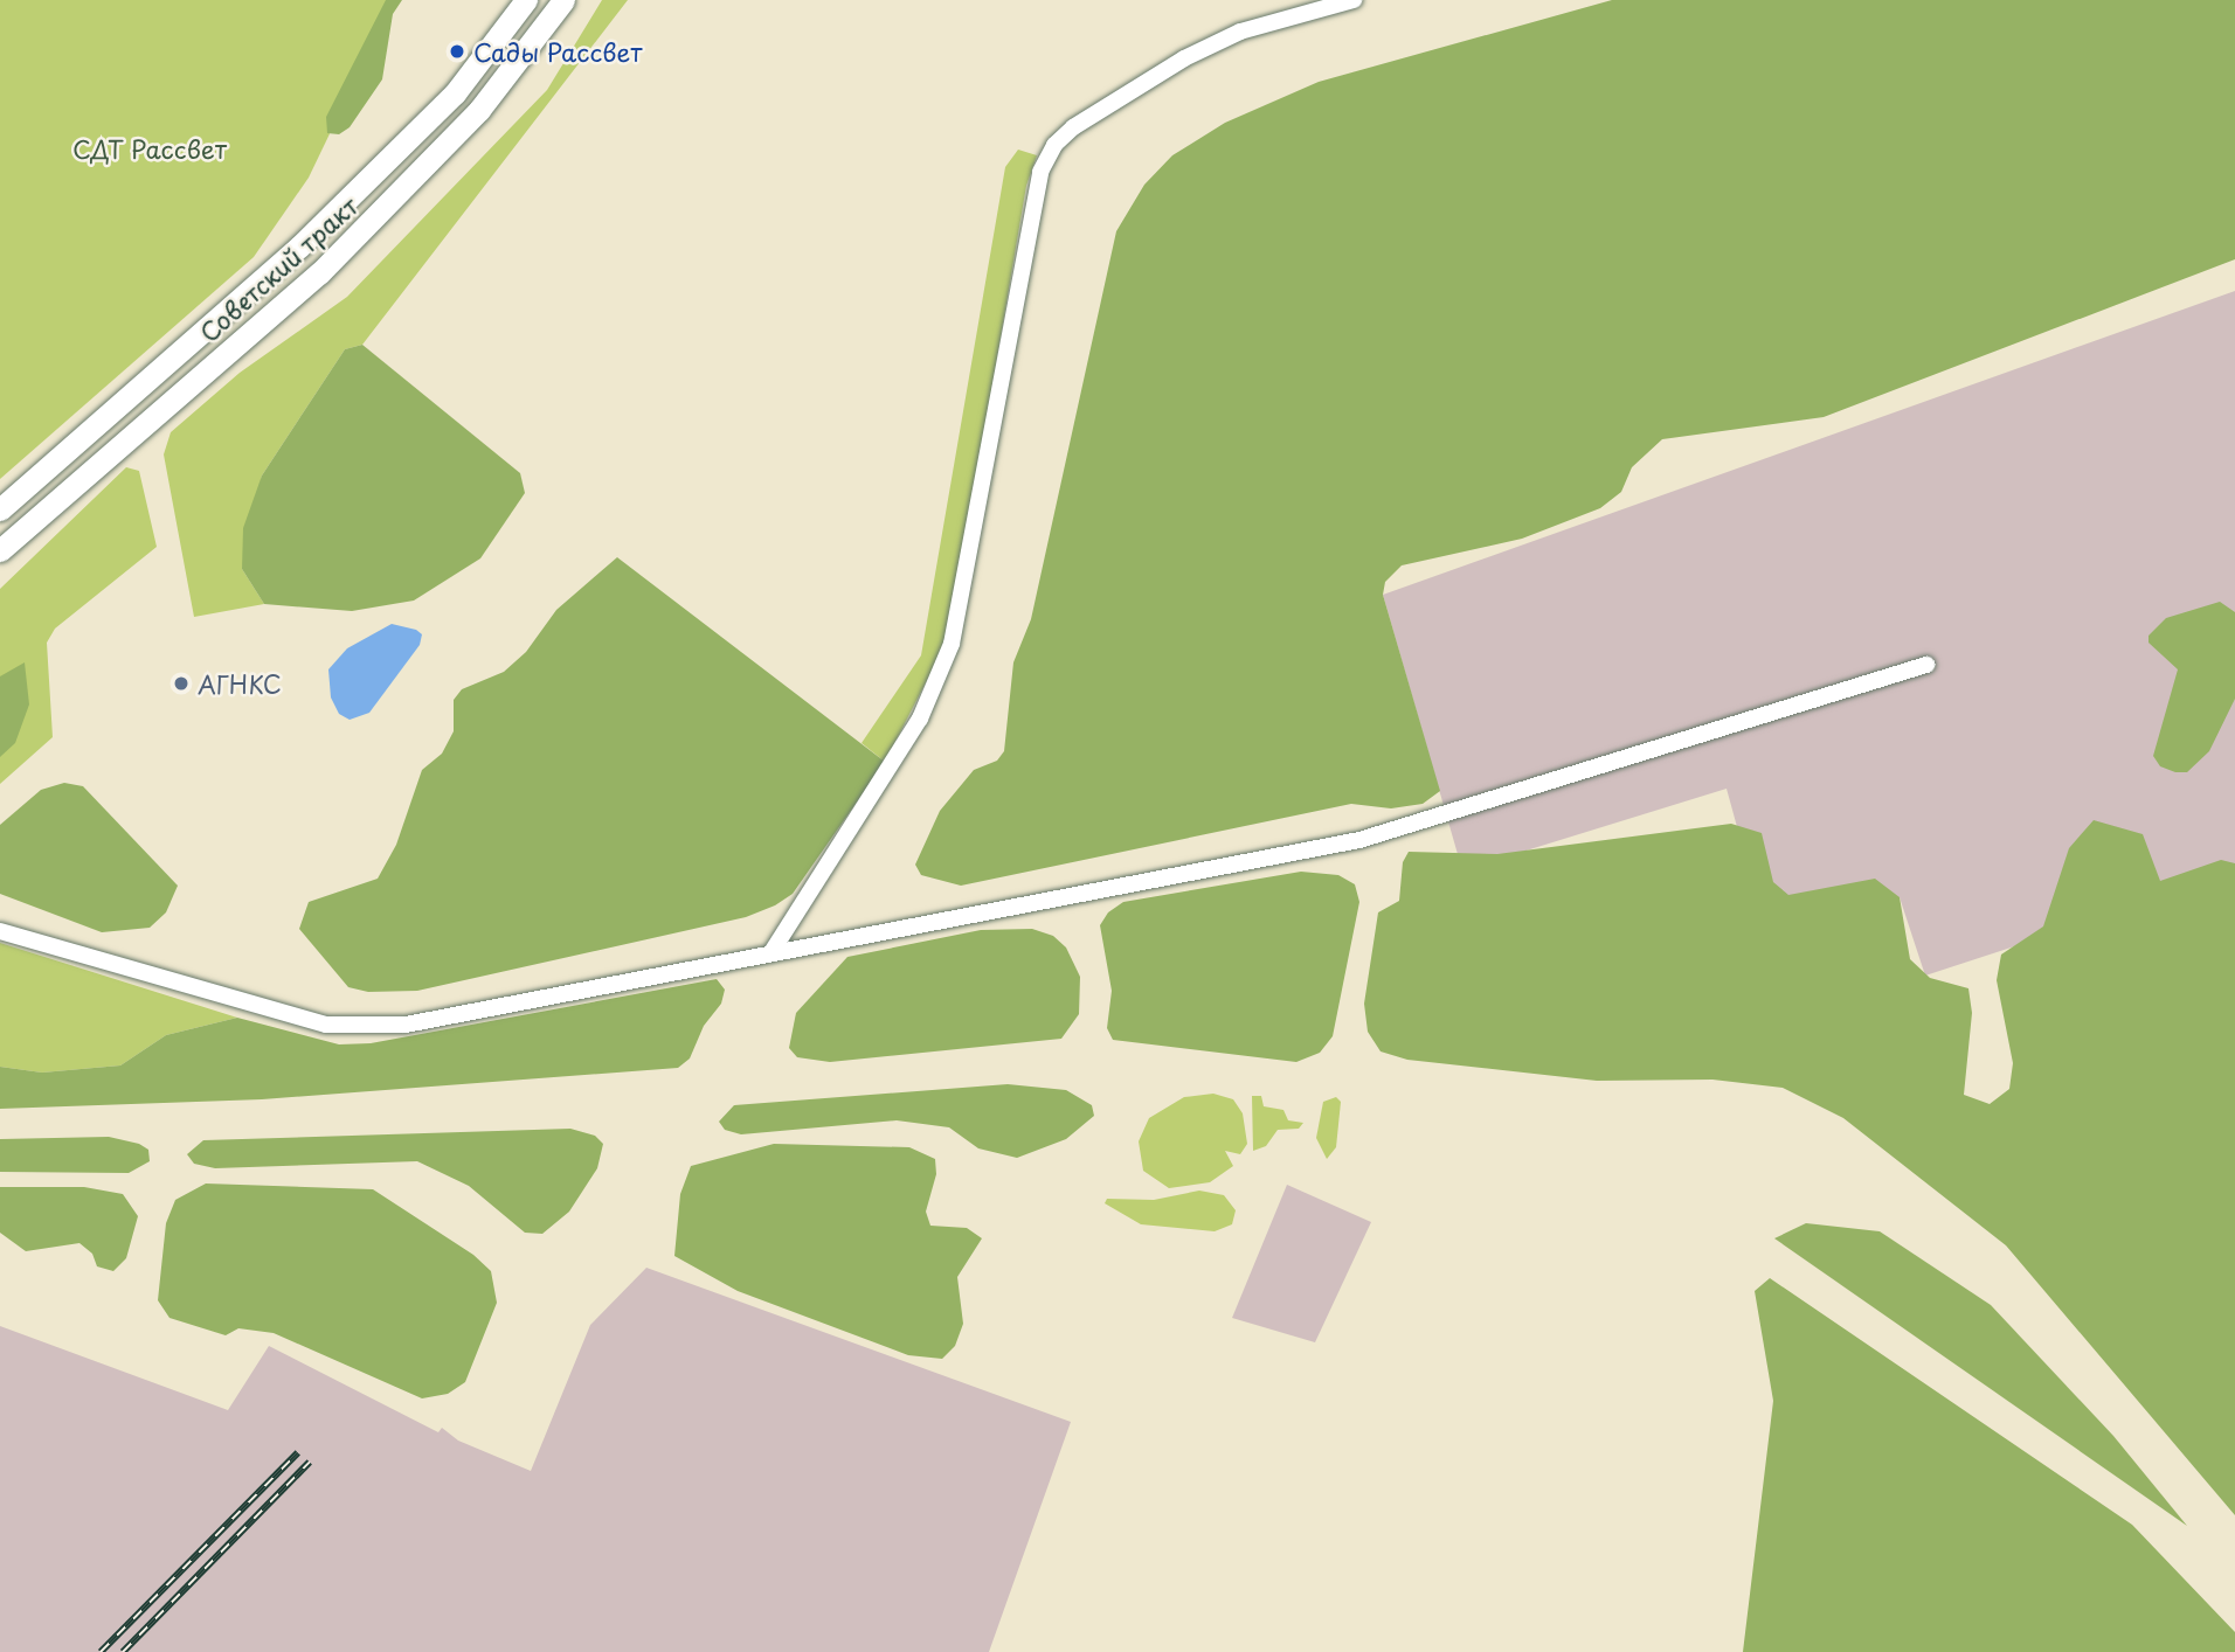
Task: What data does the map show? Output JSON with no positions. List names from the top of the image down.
{
  "streets": {
    "highway": ["Советский тракт"]
  },
  "parks": ["СДТ Рассвет"],
  "places": ["Сады Рассвет", "АГНКС"]
}
